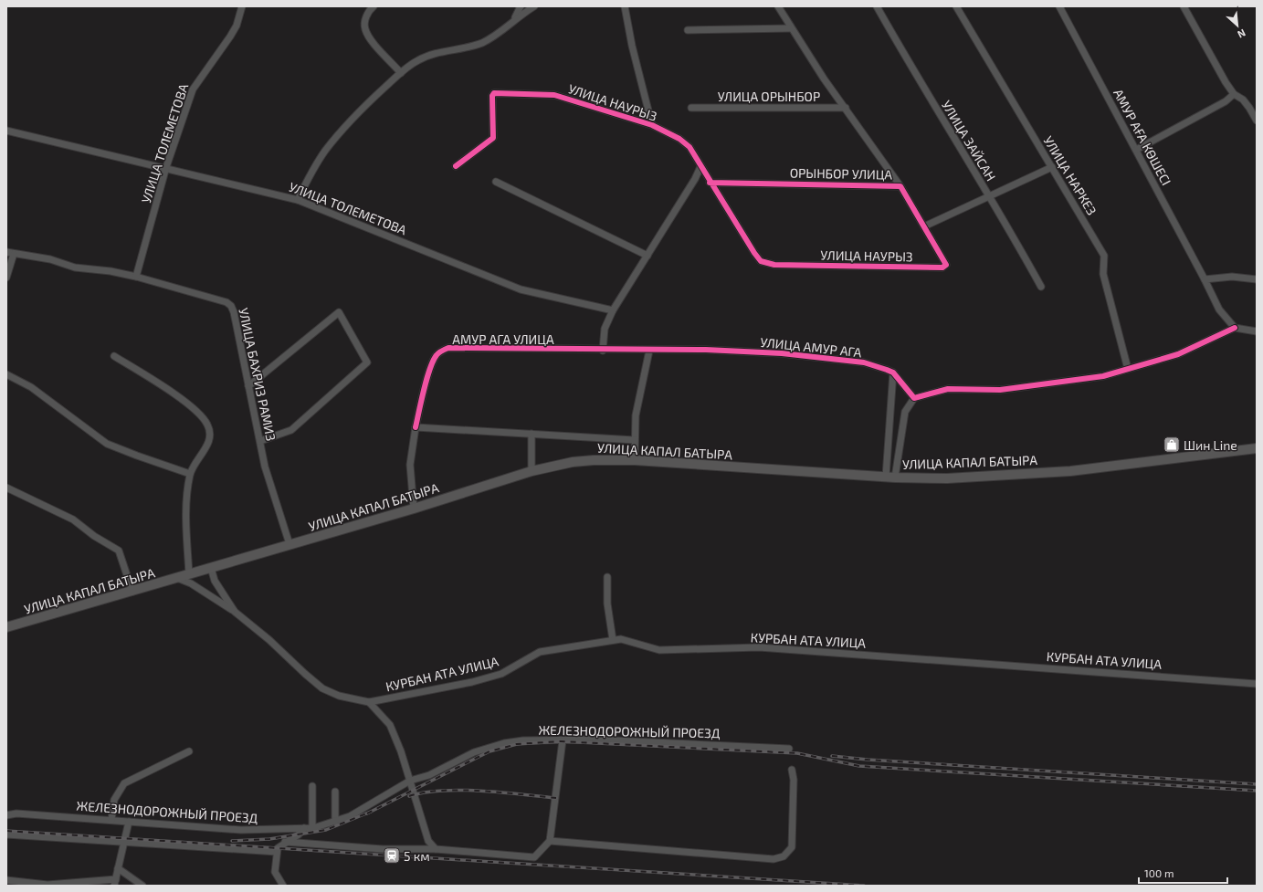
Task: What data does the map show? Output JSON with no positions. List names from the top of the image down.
{
  "streets": {
    "main road": ["УЛИЦА КАПАЛ БАТЫРА"],
    "street": [
      "УЛИЦА ОРЫНБОР",
      "УЛИЦА НАУРЫЗ",
      "АМУР АҒА КӨШЕСІ",
      "УЛИЦА ЗАЙСАН",
      "УЛИЦА ТОЛЕМЕТОВА",
      "ОРЫНБОР УЛИЦА",
      "УЛИЦА НАРКЕЗ",
      "АМУР АГА УЛИЦА",
      "УЛИЦА АМУР АГА",
      "УЛИЦА БАХРИЗ РАМИЗ",
      "КУРБАН АТА УЛИЦА",
      "ЖЕЛЕЗНОДОРОЖНЫЙ ПРОЕЗД"
    ]
  },
  "crossings": [
    ["УЛИЦА ОРЫНБОР", "ОРЫНБОР УЛИЦА"],
    ["УЛИЦА НАУРЫЗ", "ОРЫНБОР УЛИЦА"],
    ["УЛИЦА ТОЛЕМЕТОВА", "УЛИЦА БАХРИЗ РАМИЗ"],
    ["АМУР АГА УЛИЦА", "УЛИЦА АМУР АГА"],
    ["АМУР АГА УЛИЦА", "УЛИЦА КАПАЛ БАТЫРА"],
    ["УЛИЦА БАХРИЗ РАМИЗ", "УЛИЦА КАПАЛ БАТЫРА"]
  ],
  "places": {
    "shop": ["Шин Line"],
    "station": ["5 км"]
  },
  "scale_bar": "100 m",
  "north": "bottom right"
}
